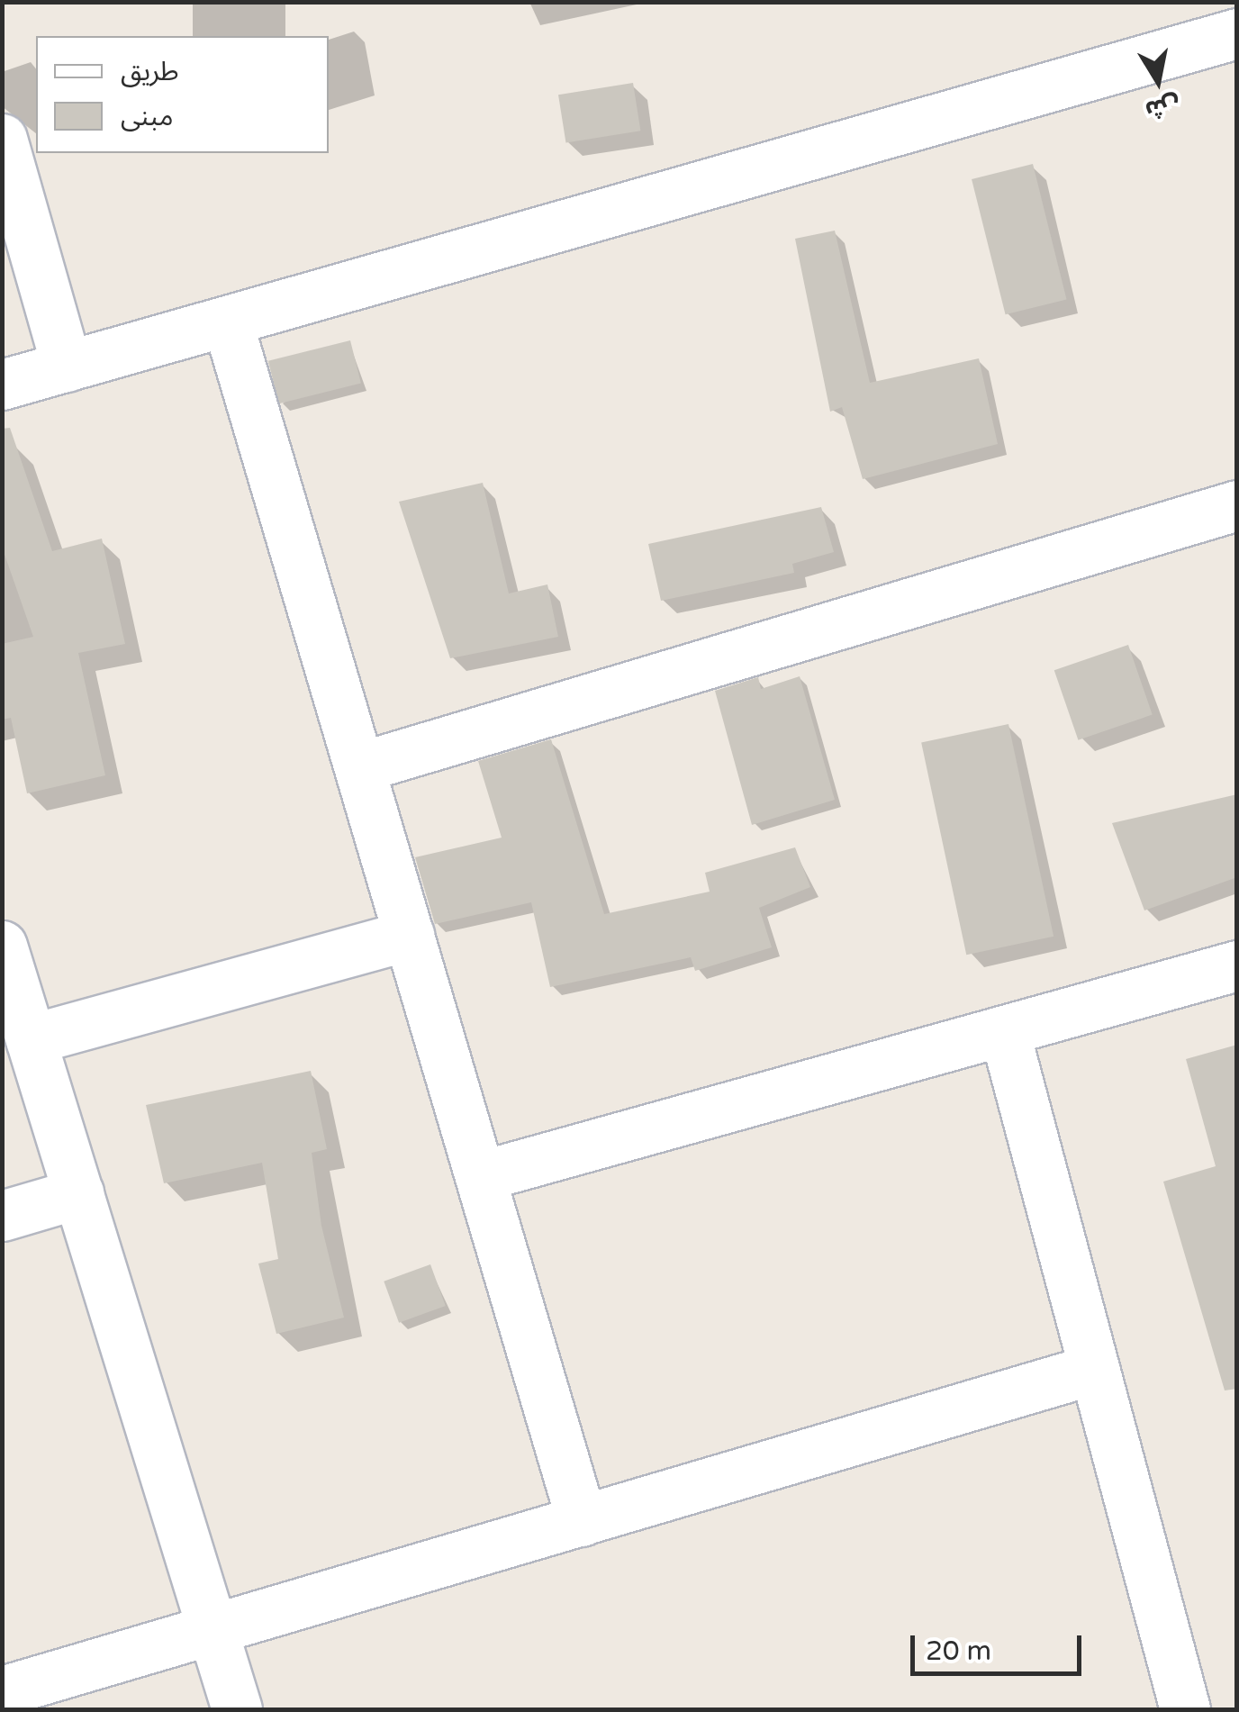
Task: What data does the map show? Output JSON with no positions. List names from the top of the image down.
{
  "legend": ["طريق", "مبنى"],
  "scale_bar": "20 m",
  "north": "bottom"
}
